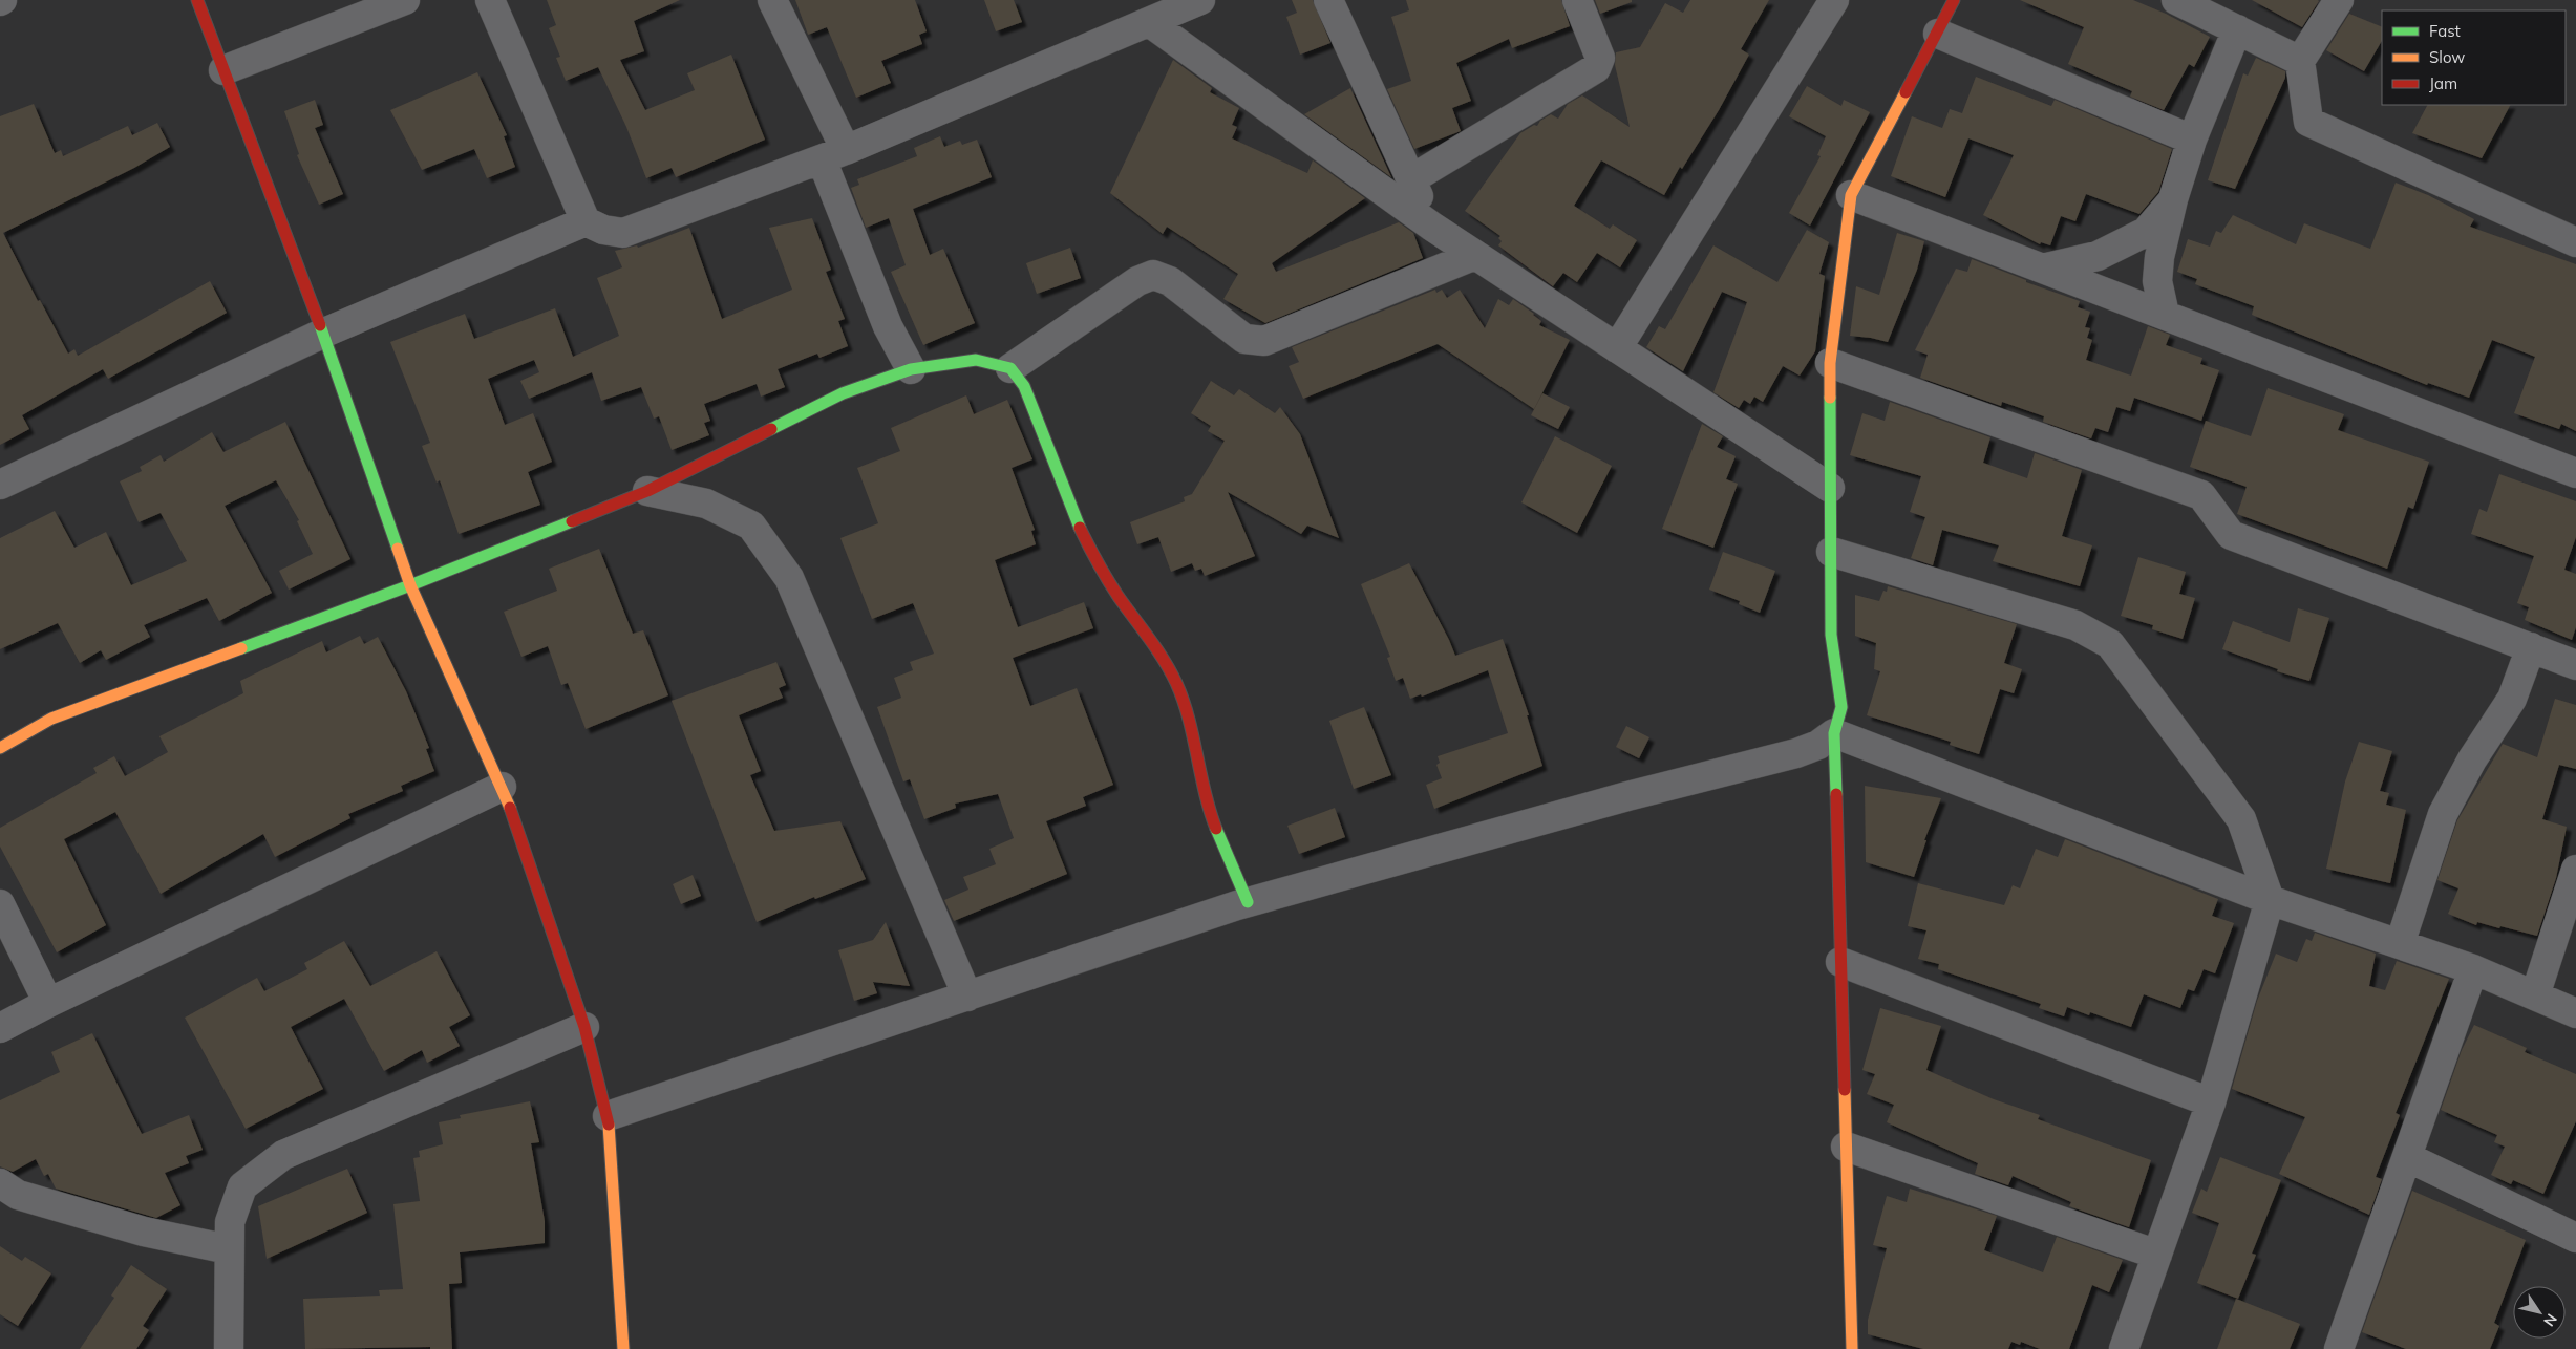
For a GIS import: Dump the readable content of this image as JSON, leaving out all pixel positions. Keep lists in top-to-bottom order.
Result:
{
  "legend": ["Fast", "Slow", "Jam"],
  "north": "bottom right"
}
